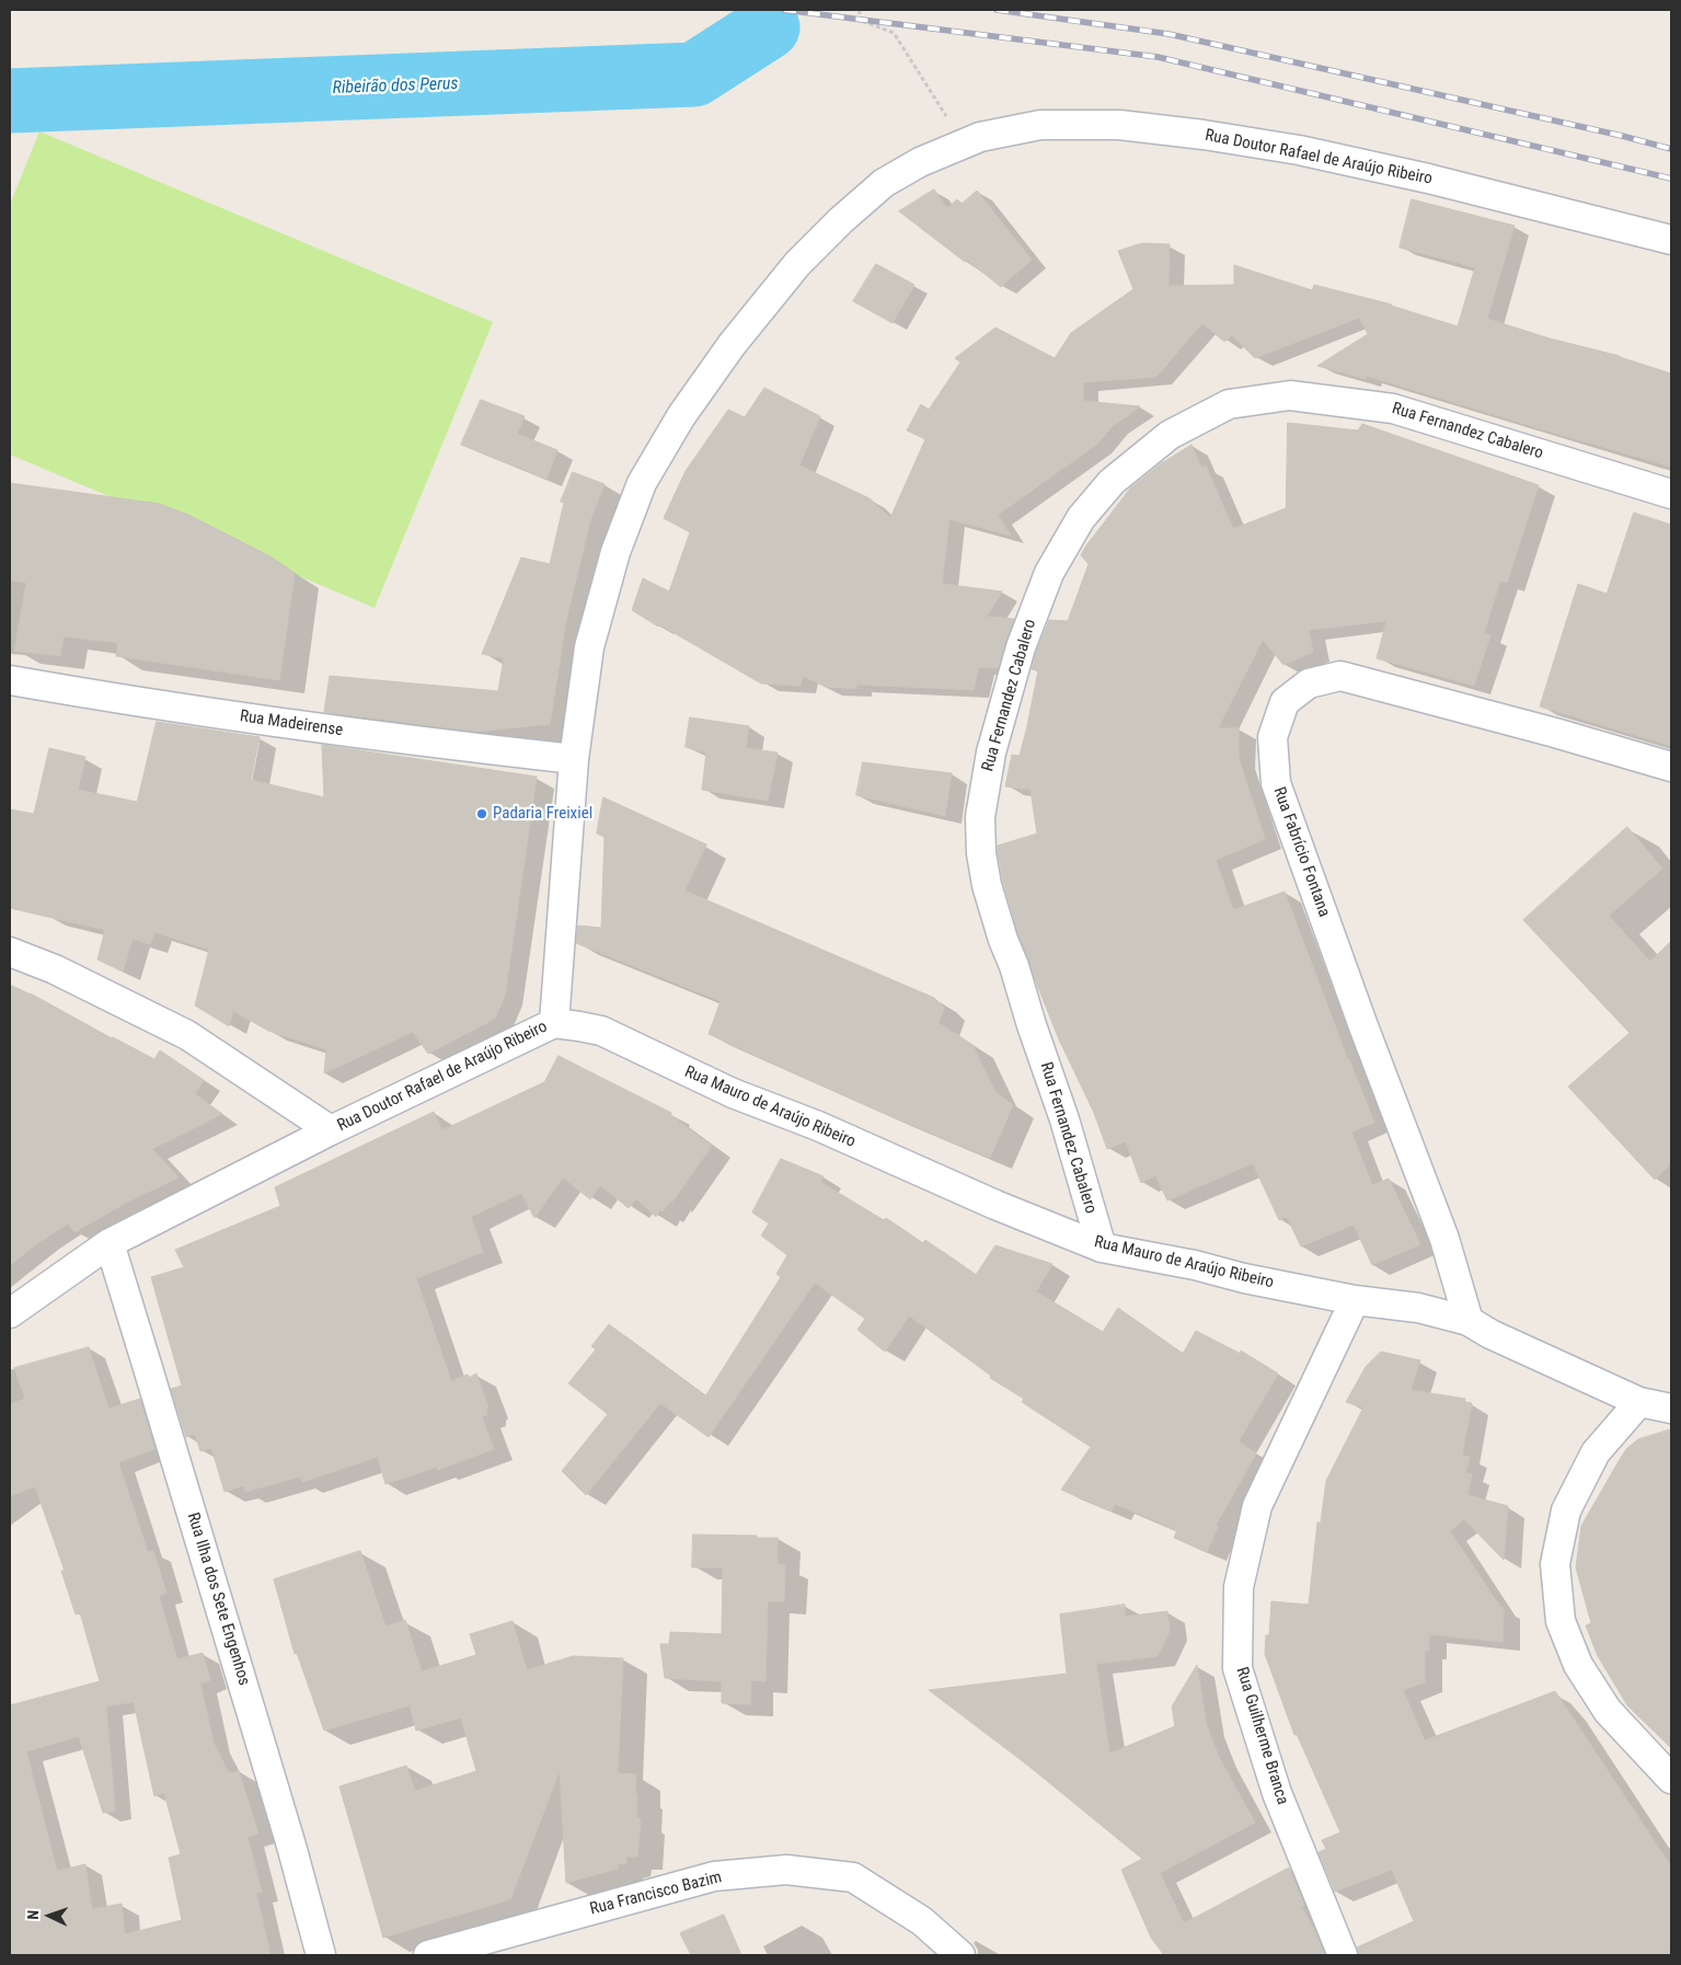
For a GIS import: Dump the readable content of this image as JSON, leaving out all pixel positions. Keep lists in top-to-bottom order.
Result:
{
  "streets": {
    "street": [
      "Rua Doutor Rafael de Araújo Ribeiro",
      "Rua Fernandez Cabalero",
      "Rua Madeirense",
      "Rua Fabrício Fontana",
      "Rua Mauro de Araújo Ribeiro",
      "Rua Ilha dos Sete Engenhos",
      "Rua Guilherme Branca",
      "Rua Francisco Bazim"
    ]
  },
  "crossings": [
    ["Rua Doutor Rafael de Araújo Ribeiro", "Rua Madeirense"],
    ["Rua Doutor Rafael de Araújo Ribeiro", "Rua Mauro de Araújo Ribeiro"],
    ["Rua Doutor Rafael de Araújo Ribeiro", "Rua Ilha dos Sete Engenhos"],
    ["Rua Fernandez Cabalero", "Rua Mauro de Araújo Ribeiro"],
    ["Rua Fabrício Fontana", "Rua Mauro de Araújo Ribeiro"],
    ["Rua Mauro de Araújo Ribeiro", "Rua Guilherme Branca"]
  ],
  "water": ["Ribeirão dos Perus"],
  "places": ["Padaria Freixiel"],
  "north": "left"
}
